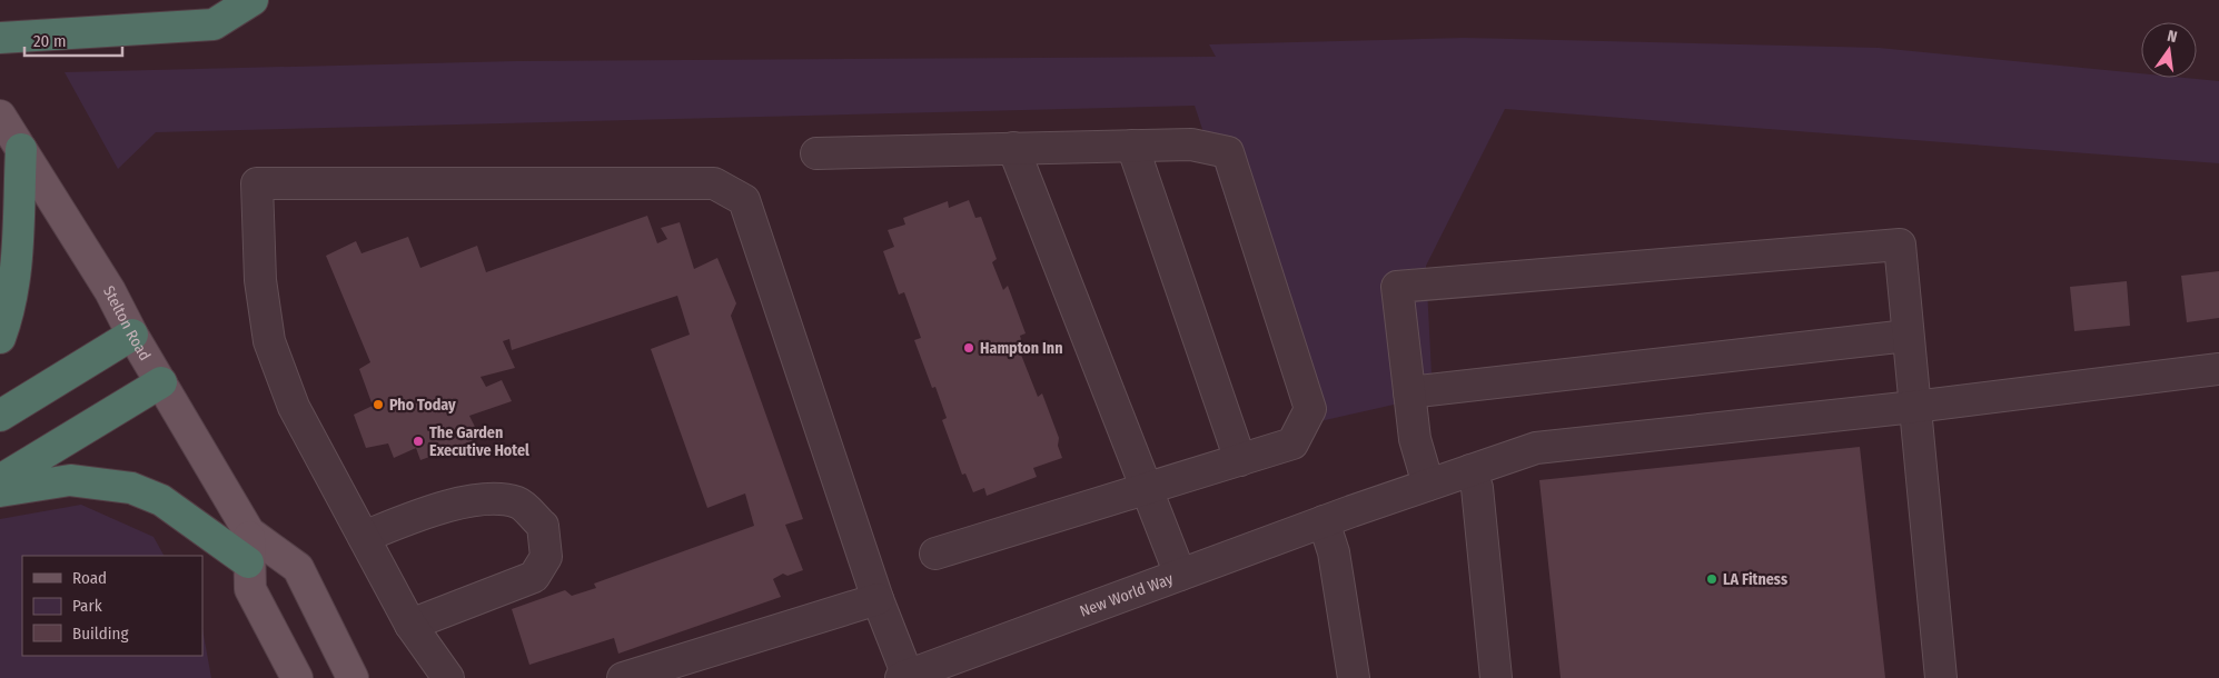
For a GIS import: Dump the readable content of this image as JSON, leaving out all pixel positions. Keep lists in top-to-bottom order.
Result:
{
  "streets": {
    "main road": ["Stelton Road"],
    "street": ["New World Way"]
  },
  "places": [
    "Hampton Inn",
    "Pho Today",
    "The Garden Executive Hotel",
    "LA Fitness"
  ],
  "legend": ["Road", "Park", "Building"],
  "scale_bar": "20 m",
  "north": "top"
}
